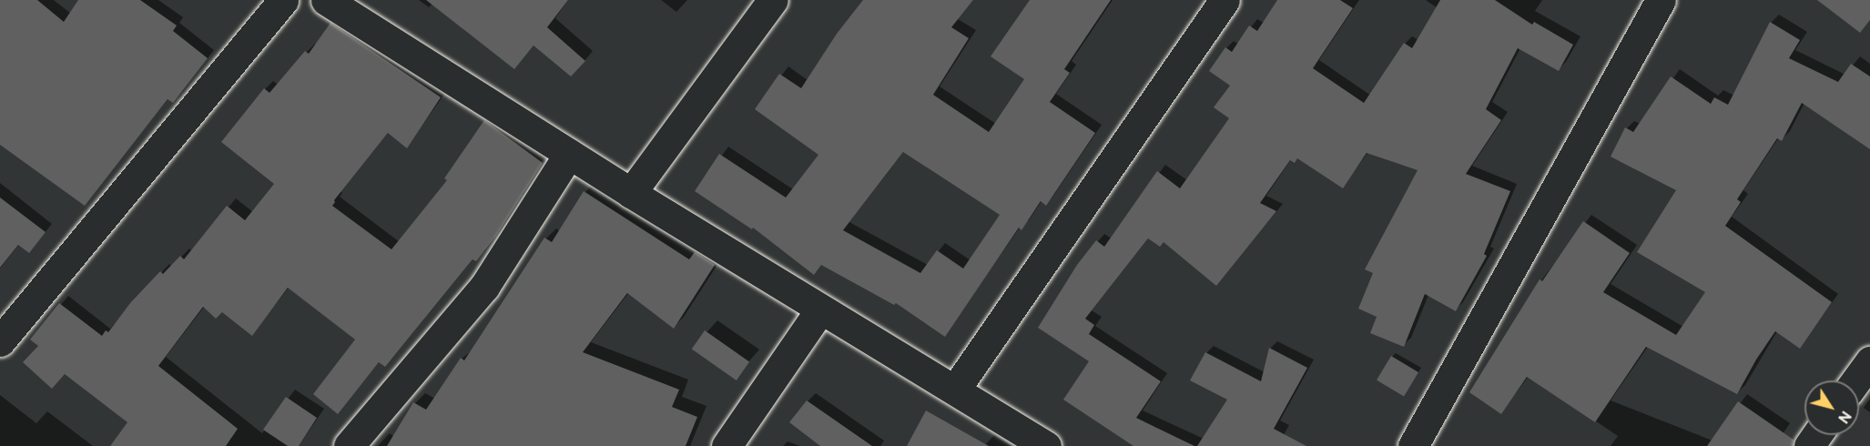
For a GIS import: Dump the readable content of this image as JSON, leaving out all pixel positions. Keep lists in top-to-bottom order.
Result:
{
  "north": "bottom right"
}
